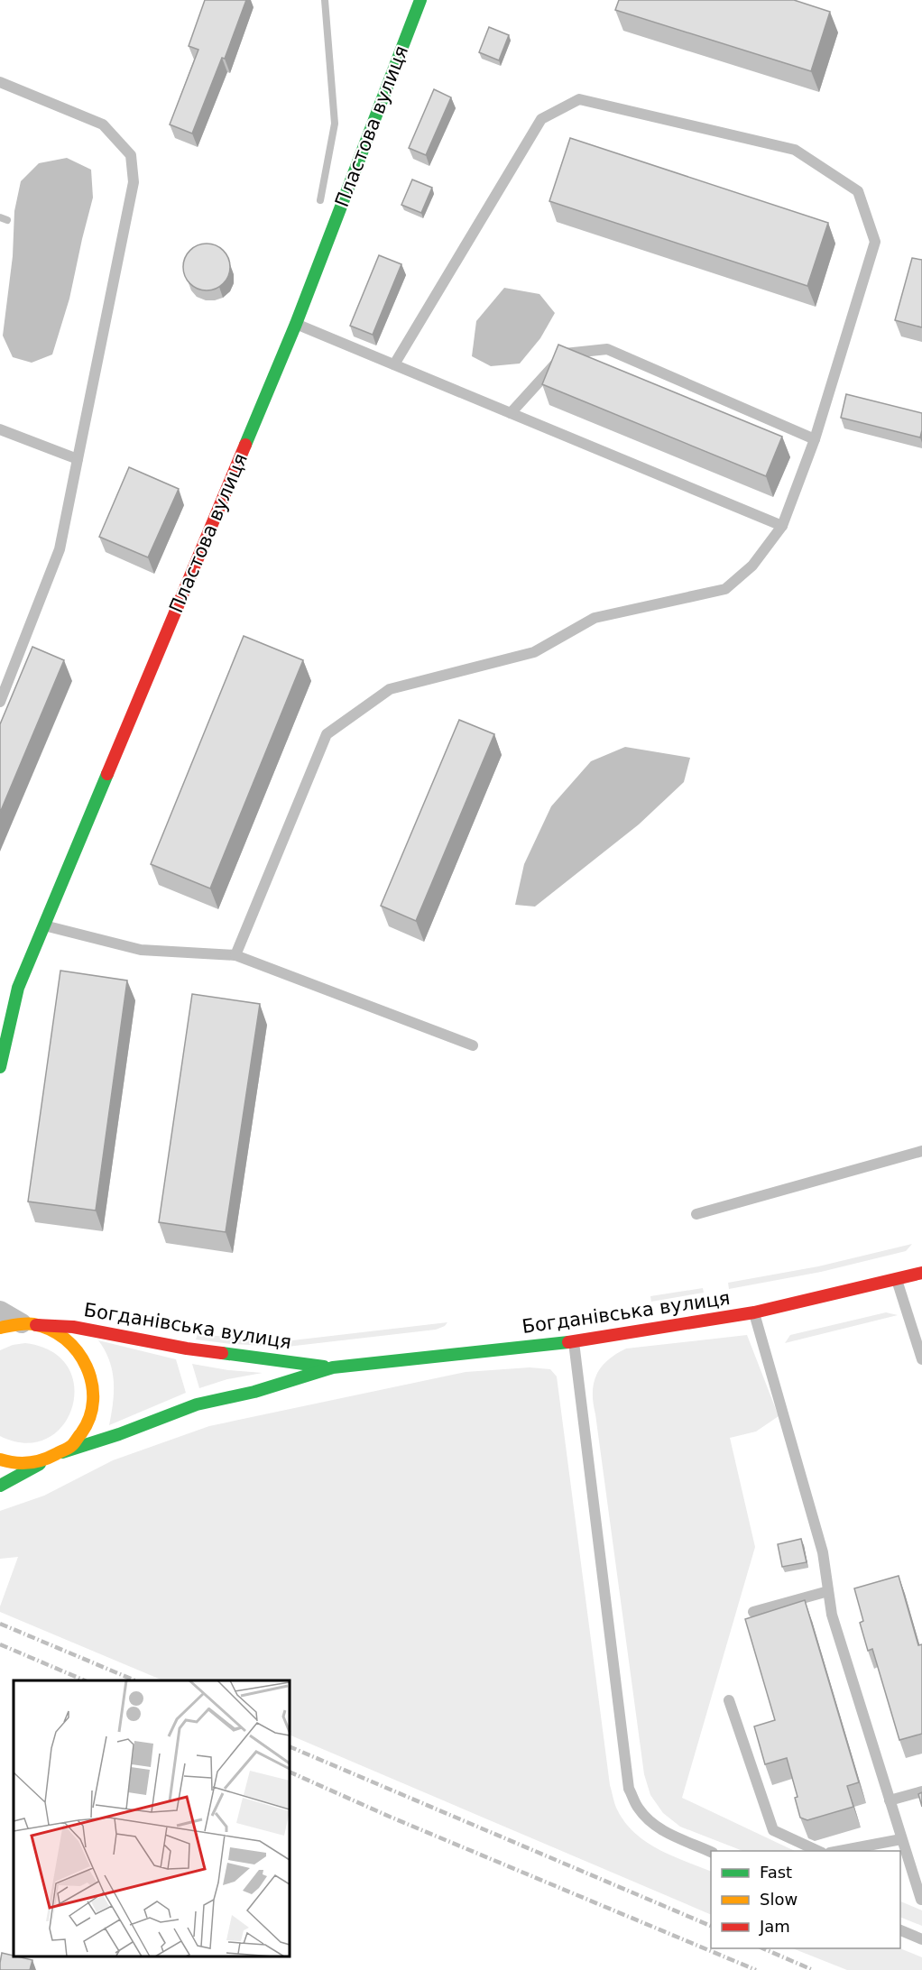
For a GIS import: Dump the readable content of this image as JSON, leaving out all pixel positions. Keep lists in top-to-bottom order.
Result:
{
  "streets": {
    "main road": ["Пластова вулиця", "Богданівська вулиця"]
  },
  "legend": ["Fast", "Slow", "Jam"]
}
